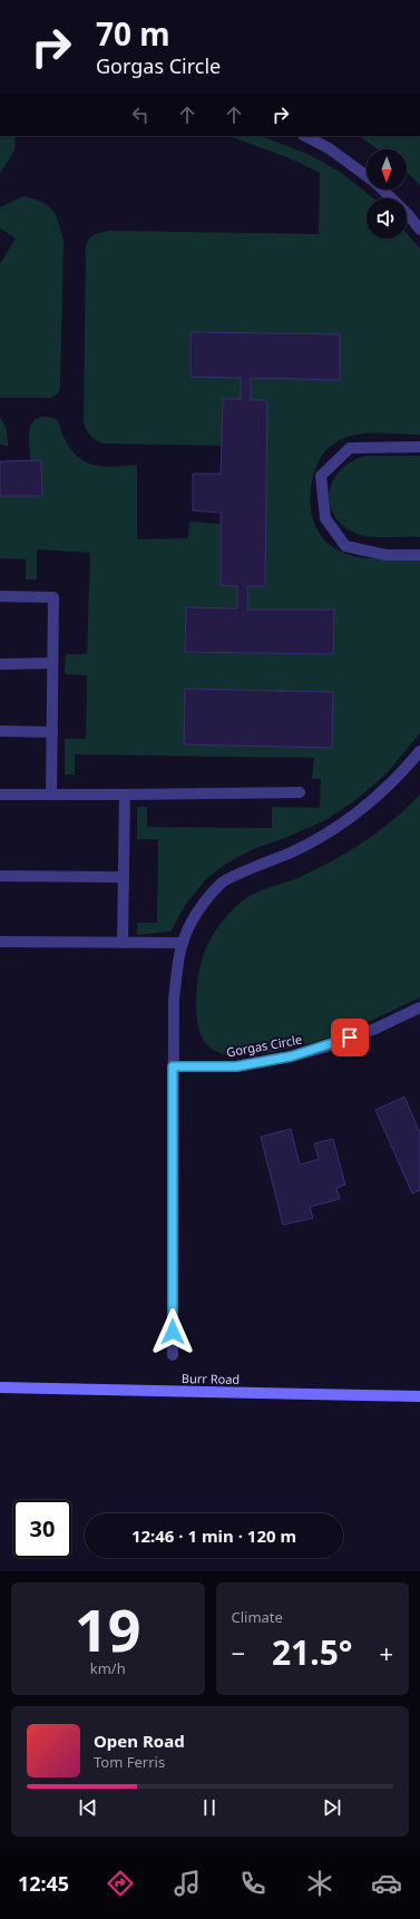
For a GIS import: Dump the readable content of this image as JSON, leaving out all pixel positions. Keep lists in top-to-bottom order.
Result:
{
  "streets": {
    "street": ["Gorgas Circle", "Burr Road"]
  },
  "north": "bottom",
  "page": {
    "turn": ["70 m", "Gorgas Circle"],
    "limit": "30",
    "trip": "12:46 · 1 min · 120 m",
    "tile": [
      ["19", "km/h"],
      "Climate"
    ],
    "heat": ["−", "21.5°", "+"],
    "song": ["Open Road", "Tom Ferris"],
    "tabs": "12:45"
  }
}
